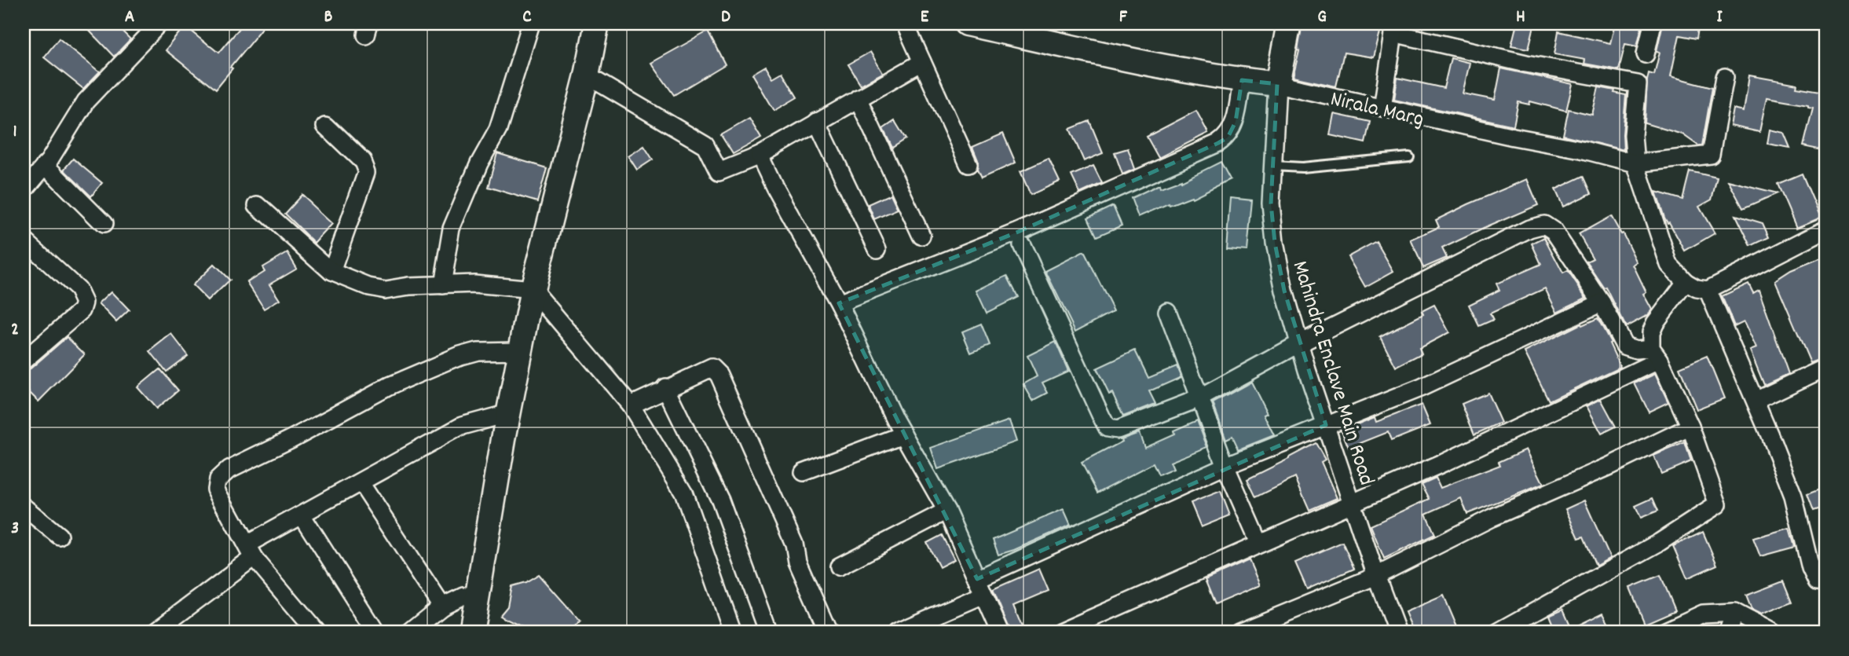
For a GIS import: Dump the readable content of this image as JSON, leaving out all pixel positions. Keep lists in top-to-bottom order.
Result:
{
  "streets": {
    "street": ["Nirala Marg", "Mahindra Enclave Main Road"]
  },
  "crossings": [
    ["Nirala Marg", "Mahindra Enclave Main Road"]
  ],
  "grid": {
    "columns": [
      "A",
      "B",
      "C",
      "D",
      "E",
      "F",
      "G",
      "H",
      "I"
    ],
    "rows": ["1", "2", "3"]
  }
}
